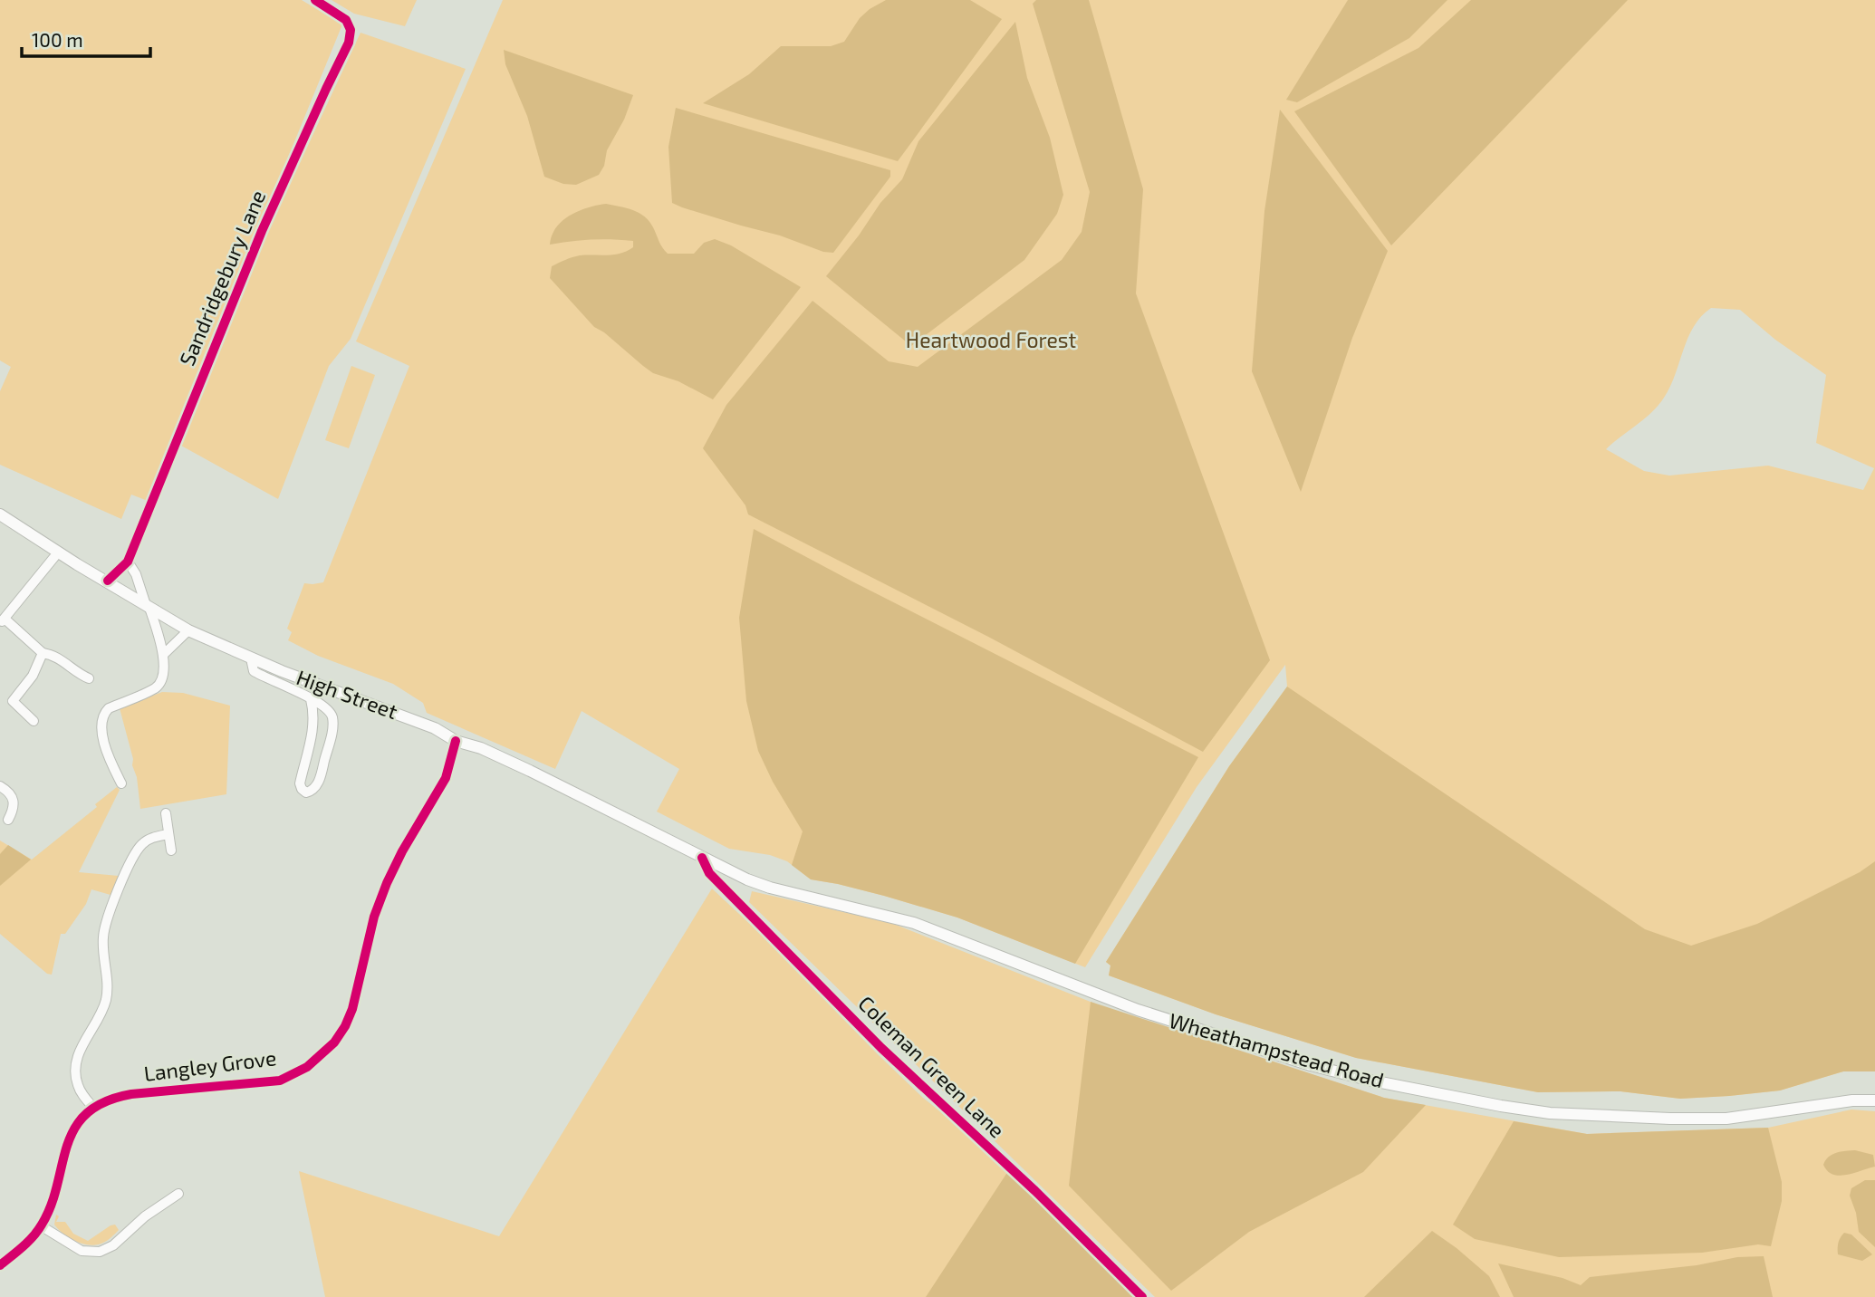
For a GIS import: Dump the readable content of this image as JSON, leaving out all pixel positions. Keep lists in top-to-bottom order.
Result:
{
  "streets": {
    "main road": ["High Street", "Wheathampstead Road"],
    "street": ["Sandridgebury Lane", "Langley Grove", "Coleman Green Lane"]
  },
  "crossings": [
    ["Sandridgebury Lane", "High Street"],
    ["High Street", "Wheathampstead Road"],
    ["High Street", "Langley Grove"],
    ["High Street", "Coleman Green Lane"],
    ["Wheathampstead Road", "Coleman Green Lane"]
  ],
  "parks": ["Heartwood Forest"],
  "scale_bar": "100 m"
}
